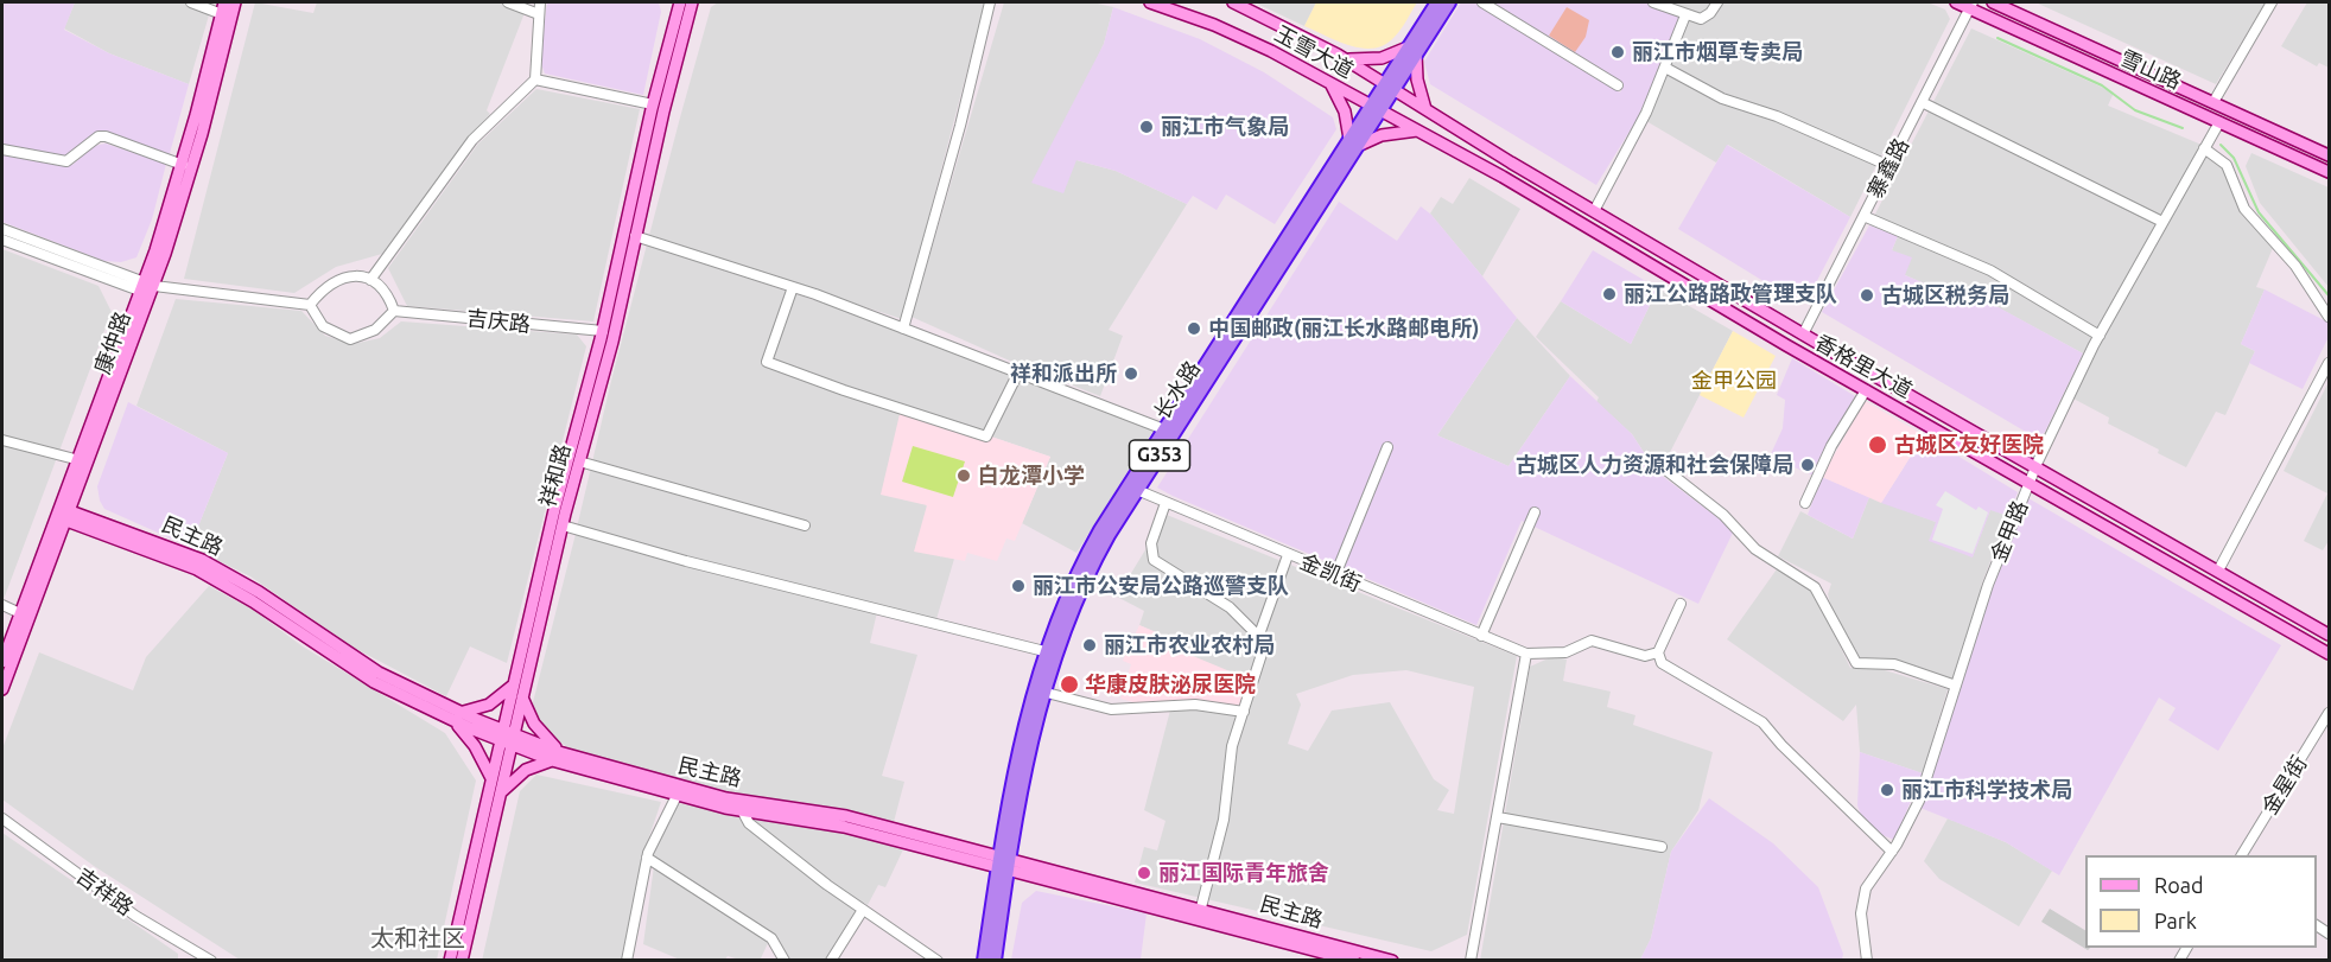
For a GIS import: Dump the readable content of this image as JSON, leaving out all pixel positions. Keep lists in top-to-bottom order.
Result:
{
  "streets": {
    "highway": ["长水路", "G353"],
    "main road": [
      "玉雪大道",
      "雪山路",
      "康仲路",
      "香格里大道",
      "祥和路",
      "民主路"
    ],
    "street": [
      "寨鑫路",
      "吉庆路",
      "金甲路",
      "金凯街",
      "金星街",
      "吉祥路"
    ]
  },
  "crossings": [
    ["玉雪大道", "香格里大道"],
    ["玉雪大道", "长水路"],
    ["雪山路", "寨鑫路"],
    ["雪山路", "金甲路"],
    ["寨鑫路", "香格里大道"],
    ["吉庆路", "祥和路"],
    ["康仲路", "民主路"],
    ["香格里大道", "长水路"],
    ["香格里大道", "金甲路"],
    ["长水路", "民主路"],
    ["长水路", "金凯街"],
    ["祥和路", "民主路"]
  ],
  "districts": ["太和社区"],
  "parks": ["金甲公园"],
  "places": [
    "丽江市烟草专卖局",
    "丽江市气象局",
    "丽江公路路政管理支队",
    "古城区税务局",
    "中国邮政(丽江长水路邮电所)",
    "祥和派出所",
    "古城区友好医院",
    "古城区人力资源和社会保障局",
    "白龙潭小学",
    "丽江市公安局公路巡警支队",
    "丽江市农业农村局",
    "华康皮肤泌尿医院",
    "丽江市科学技术局",
    "丽江国际青年旅舍"
  ],
  "legend": ["Road", "Park"]
}
